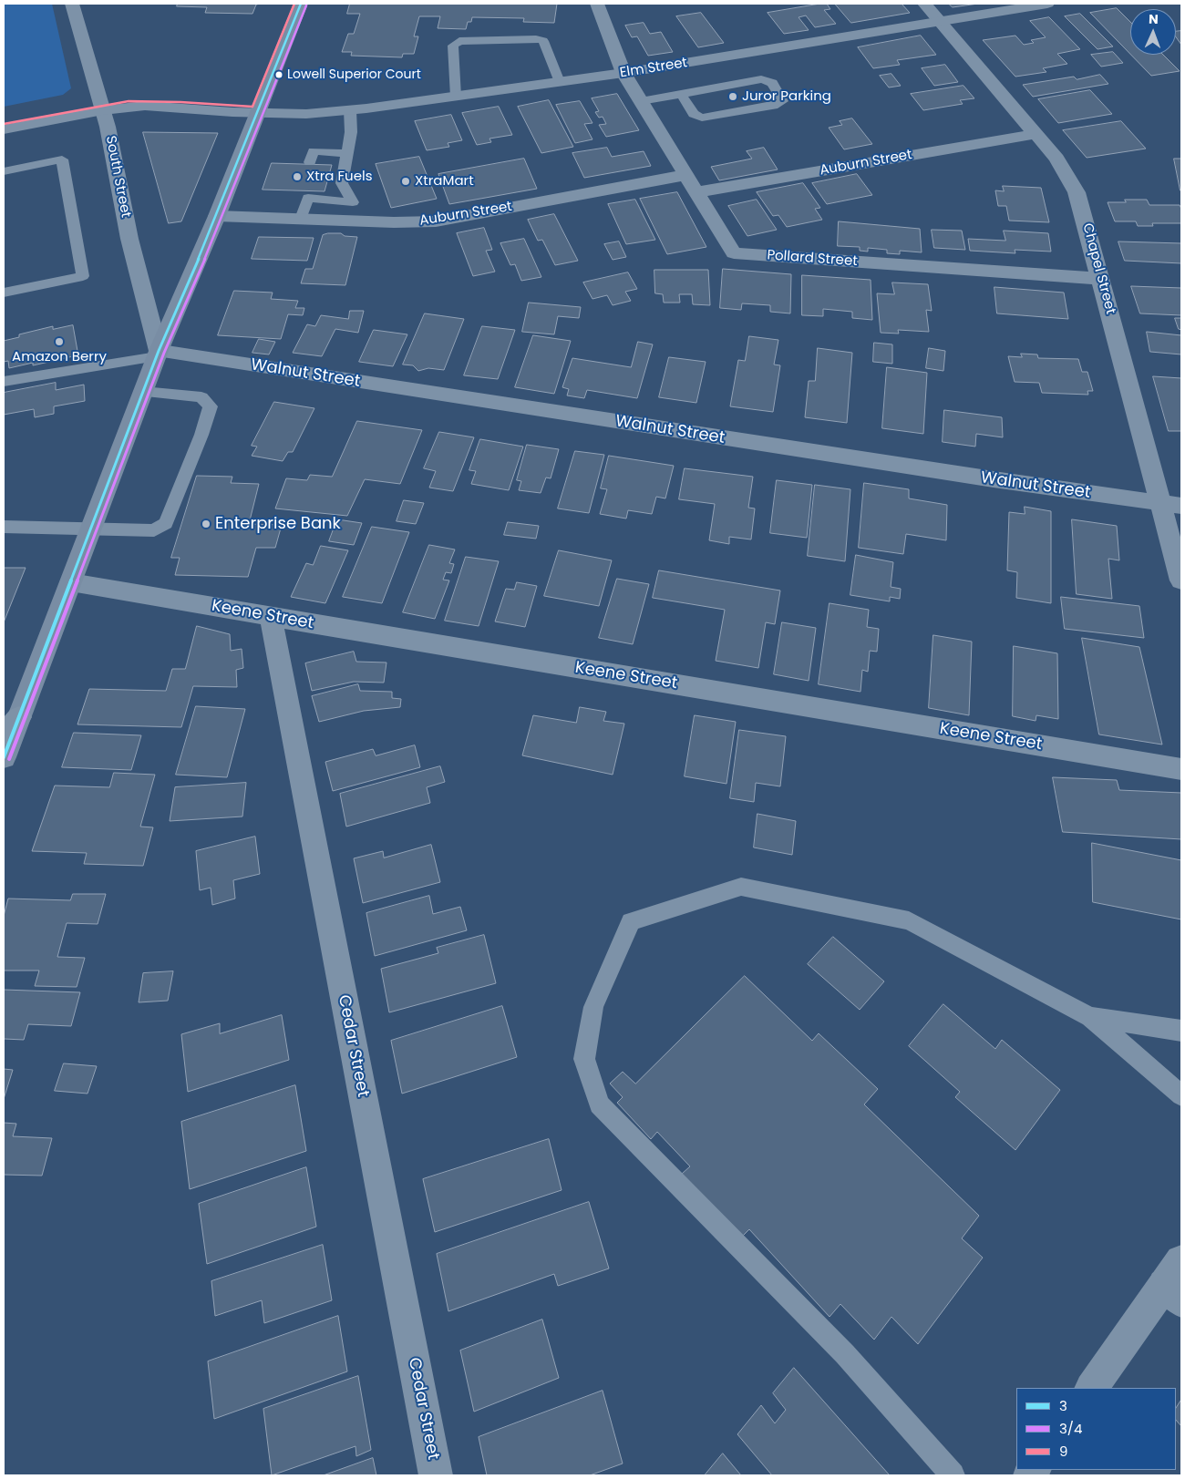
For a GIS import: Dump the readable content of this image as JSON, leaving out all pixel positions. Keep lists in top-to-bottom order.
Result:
{
  "streets": {
    "street": [
      "Elm Street",
      "Auburn Street",
      "South Street",
      "Pollard Street",
      "Chapel Street",
      "Walnut Street",
      "Keene Street",
      "Cedar Street"
    ]
  },
  "crossings": [
    ["Elm Street", "South Street"],
    ["Elm Street", "Pollard Street"],
    ["Elm Street", "Chapel Street"],
    ["Auburn Street", "Pollard Street"],
    ["Auburn Street", "Chapel Street"],
    ["South Street", "Walnut Street"],
    ["Pollard Street", "Chapel Street"],
    ["Chapel Street", "Walnut Street"],
    ["Keene Street", "Cedar Street"]
  ],
  "places": [
    "Lowell Superior Court",
    "Juror Parking",
    "Xtra Fuels",
    "XtraMart",
    "Amazon Berry",
    "Enterprise Bank"
  ],
  "lines": ["transit line 3", "transit line 9", "transit line 3/4"],
  "legend": ["3", "3/4", "9"],
  "north": "top"
}
